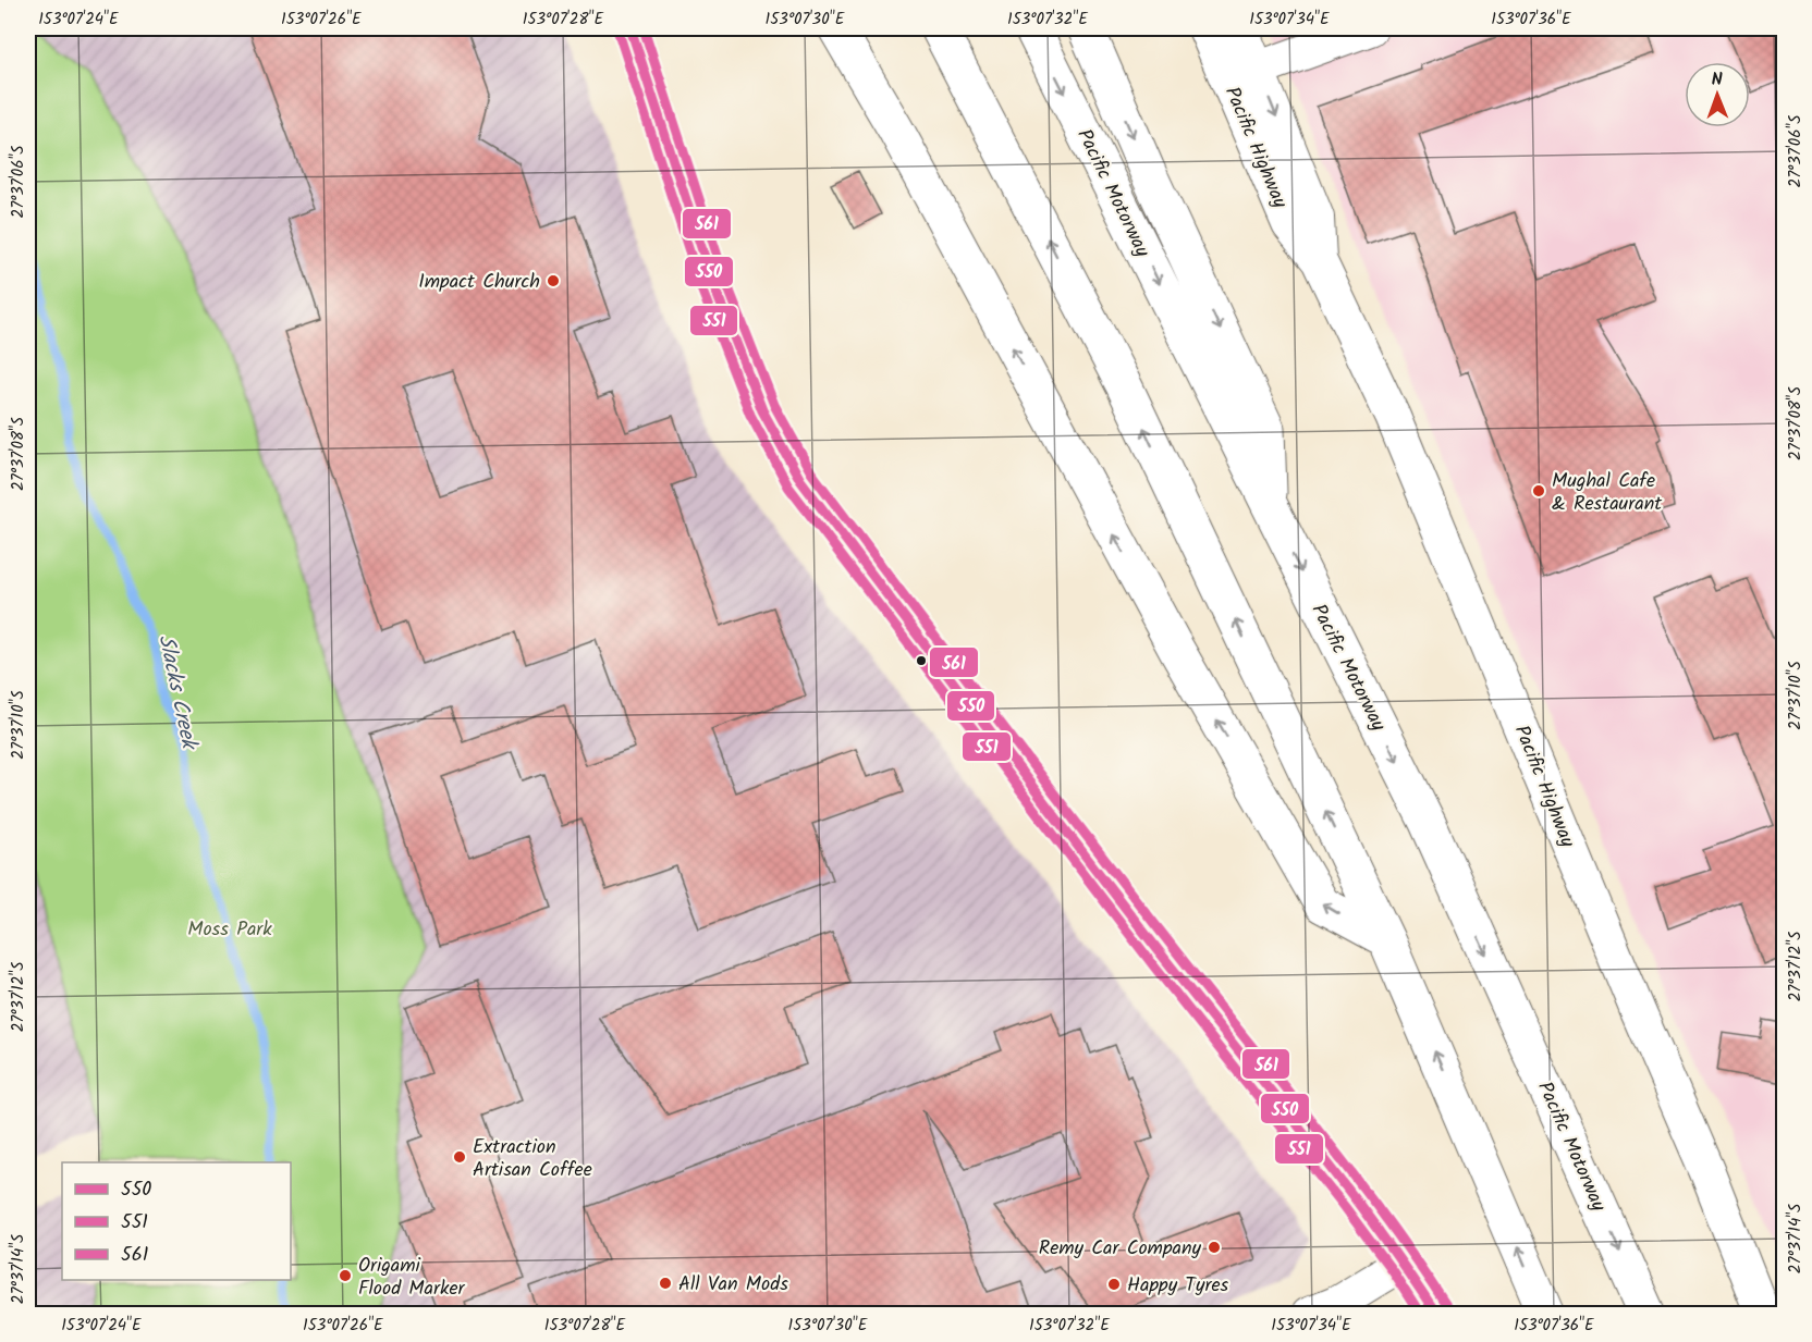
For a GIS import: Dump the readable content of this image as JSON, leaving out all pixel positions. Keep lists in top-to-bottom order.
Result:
{
  "streets": {
    "highway": ["Pacific Motorway"],
    "street": ["Pacific Highway"]
  },
  "water": ["Slacks Creek"],
  "parks": ["Moss Park"],
  "places": [
    "Impact Church",
    "Mughal Cafe & Restaurant",
    "Extraction Artisan Coffee",
    "Remy Car Company",
    "Origami Flood Marker",
    "All Van Mods",
    "Happy Tyres"
  ],
  "lines": ["transit line 550", "transit line 561", "transit line 551"],
  "legend": ["550", "551", "561"],
  "north": "top",
  "coordinates": [
    "153°07'24\"E",
    "153°07'26\"E",
    "153°07'28\"E",
    "153°07'30\"E",
    "153°07'32\"E",
    "153°07'34\"E",
    "153°07'36\"E",
    "27°37'06\"S",
    "27°37'08\"S",
    "27°37'10\"S",
    "27°37'12\"S",
    "27°37'14\"S"
  ]
}
